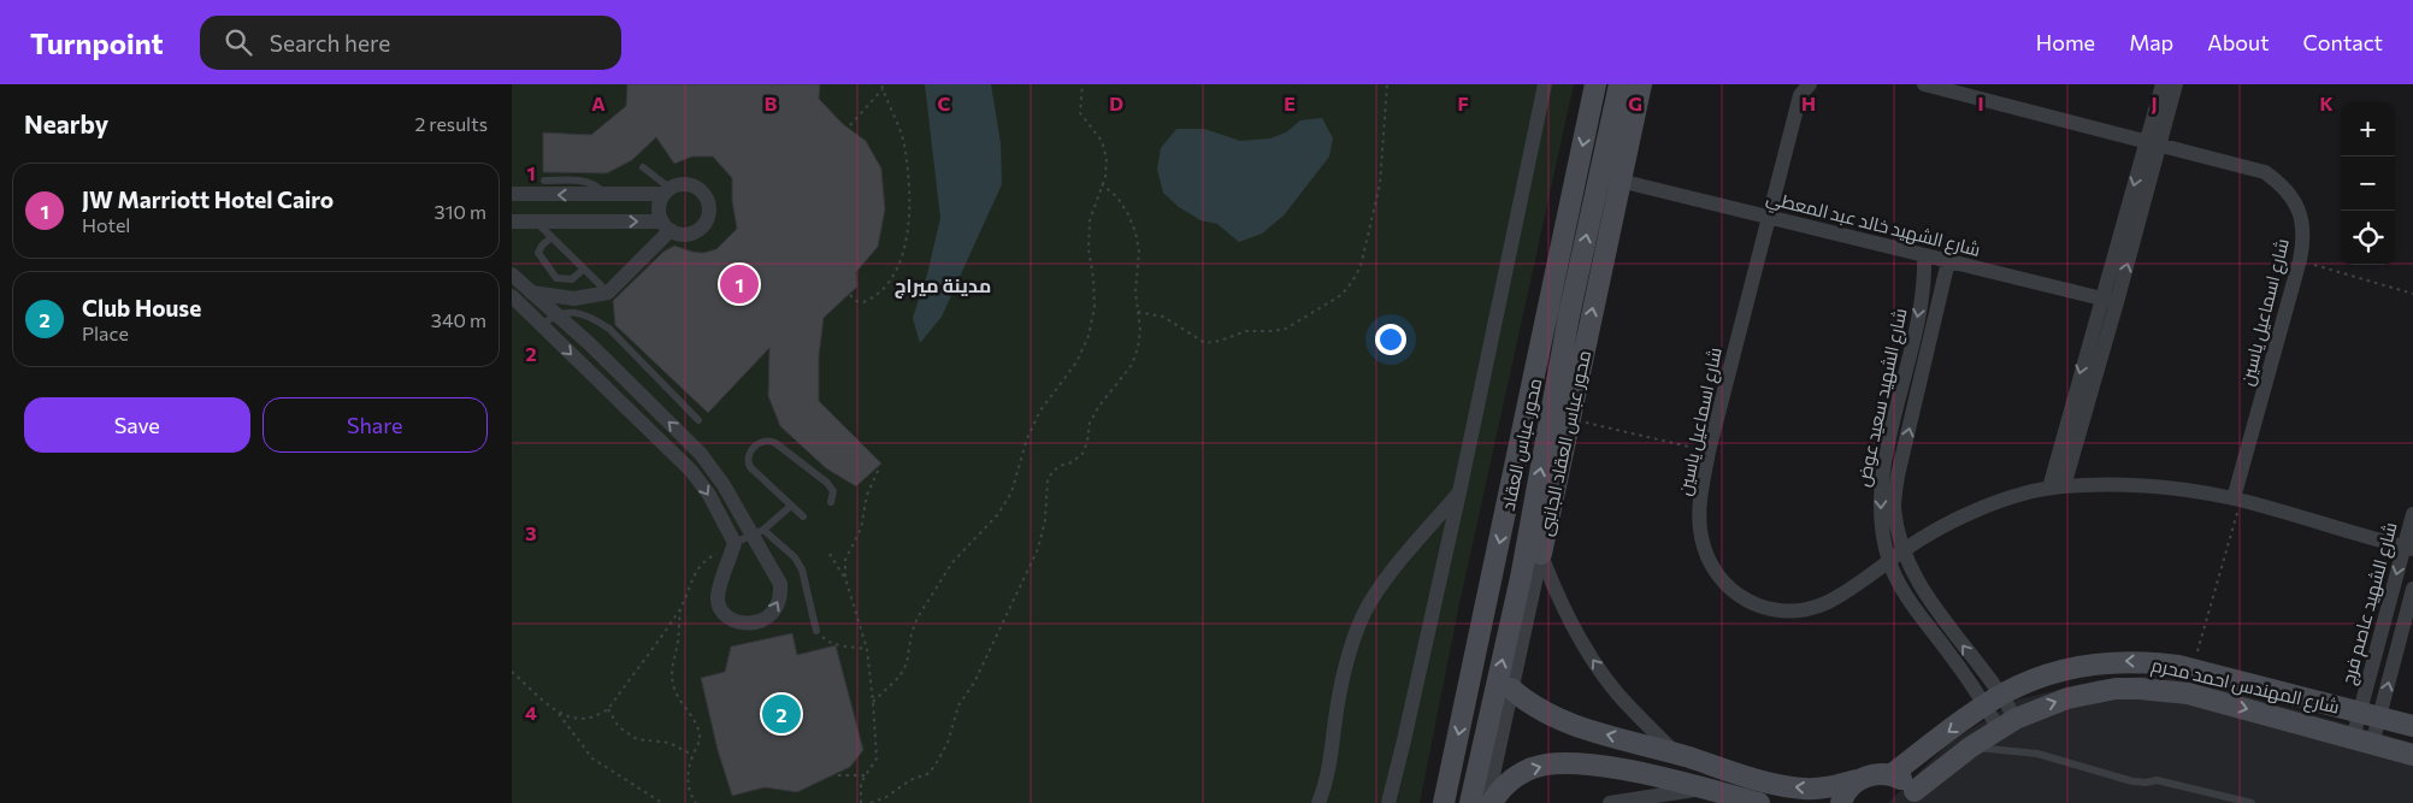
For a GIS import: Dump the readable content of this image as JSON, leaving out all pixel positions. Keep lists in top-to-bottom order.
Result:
{
  "streets": {
    "street": [
      "شارع الشهيد خالد عبد المعطي",
      "شارع اسماعيل ياسين",
      "شارع الشهيد سعيد عوض",
      "محور عباس العقاد الجانبى",
      "محور عباس العقاد",
      "شارع الشهيد عاصم فرج",
      "شارع المهندس احمد محرم"
    ]
  },
  "crossings": [
    ["شارع الشهيد خالد عبد المعطي", "شارع اسماعيل ياسين"],
    ["شارع الشهيد خالد عبد المعطي", "شارع الشهيد سعيد عوض"],
    ["شارع الشهيد خالد عبد المعطي", "محور عباس العقاد الجانبى"],
    ["شارع اسماعيل ياسين", "شارع الشهيد سعيد عوض"],
    ["شارع اسماعيل ياسين", "شارع الشهيد عاصم فرج"],
    ["شارع الشهيد سعيد عوض", "شارع المهندس احمد محرم"],
    ["محور عباس العقاد الجانبى", "محور عباس العقاد"],
    ["شارع الشهيد عاصم فرج", "شارع المهندس احمد محرم"]
  ],
  "districts": ["مدينة ميراج"],
  "page": {
    "header": "Turnpoint",
    "search": "Search here",
    "nav": [
      "Home",
      "Map",
      "About",
      "Contact"
    ],
    "heading": ["Nearby", "2 results"],
    "map_buttons": ["+", "−"],
    "list": [
      {
        "mark": "1",
        "name": "JW Marriott Hotel Cairo",
        "note": "Hotel",
        "value": "310 m"
      },
      {
        "mark": "2",
        "name": "Club House",
        "note": "Place",
        "value": "340 m"
      }
    ],
    "pins": ["1", "2"],
    "buttons": ["Save", "Share"]
  },
  "grid": {
    "columns": [
      "A",
      "B",
      "C",
      "D",
      "E",
      "F",
      "G",
      "H",
      "I",
      "J",
      "K"
    ],
    "rows": [
      "1",
      "2",
      "3",
      "4"
    ]
  }
}
